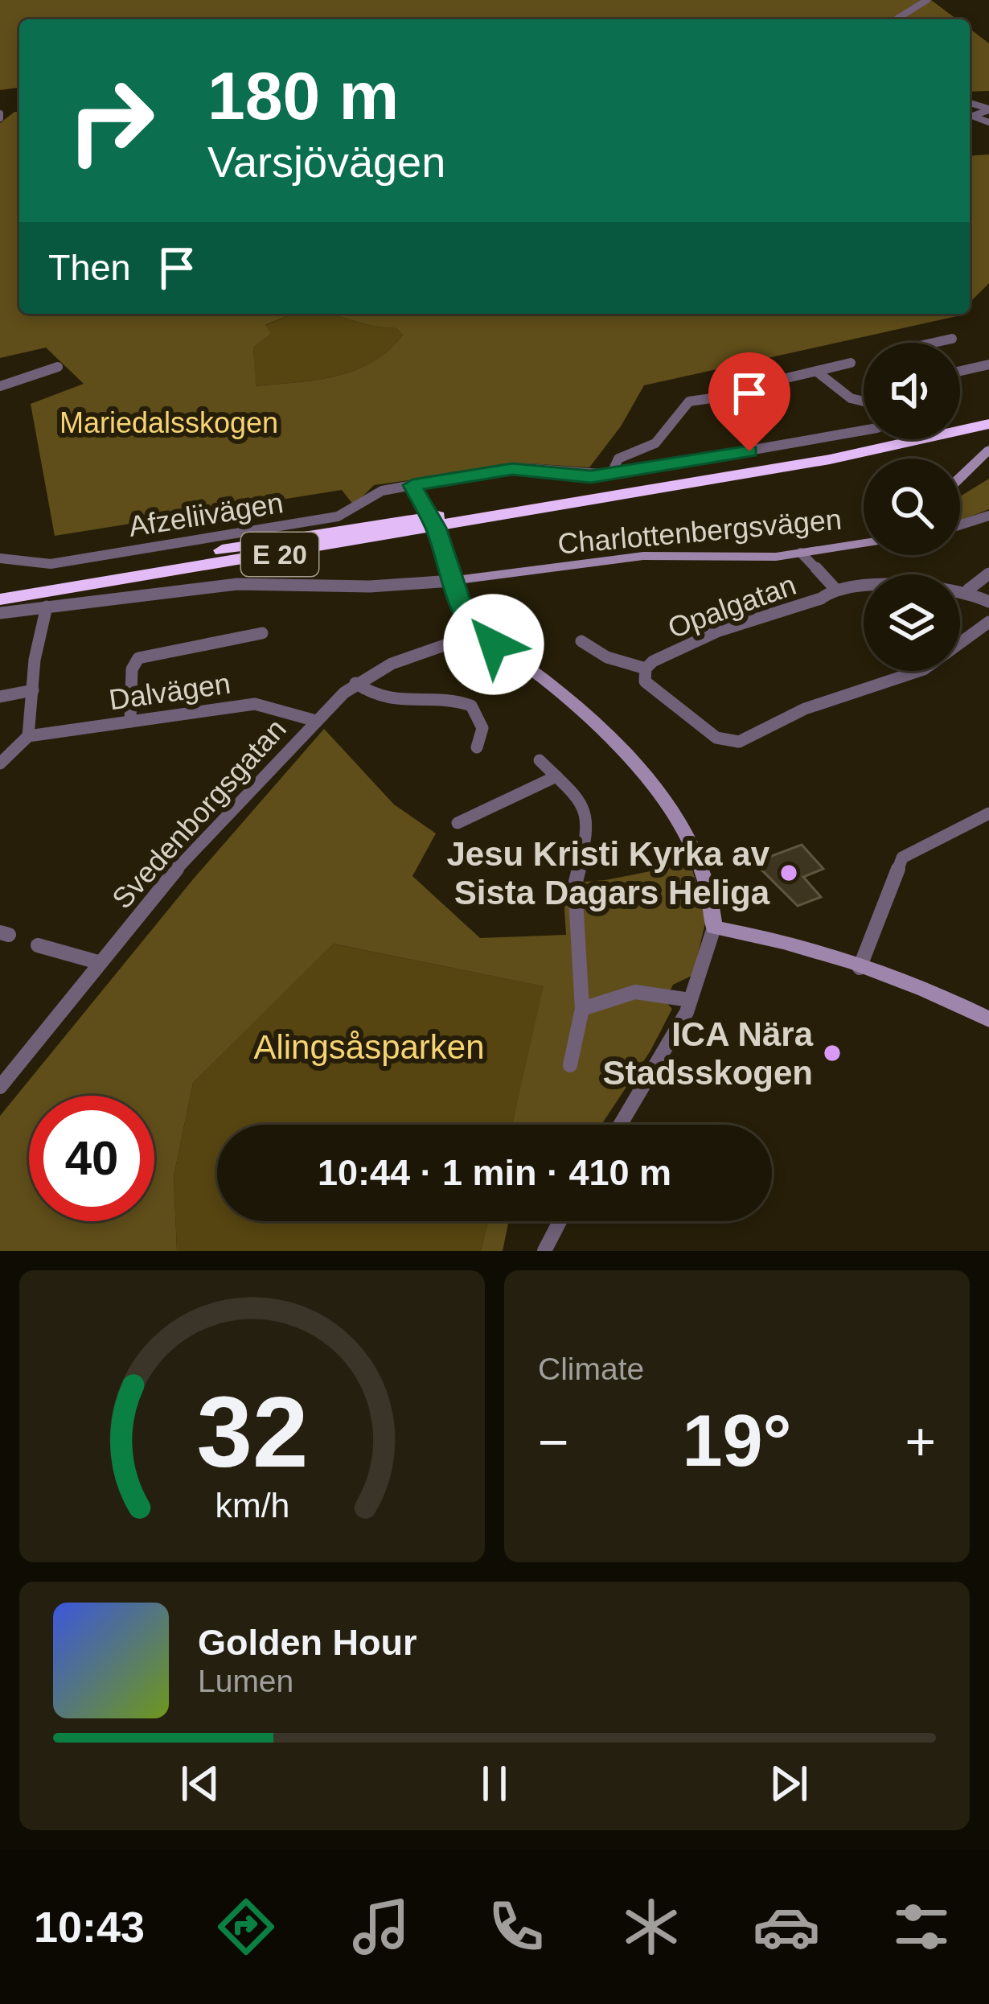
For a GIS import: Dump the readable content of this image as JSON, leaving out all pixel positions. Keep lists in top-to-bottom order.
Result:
{
  "streets": {
    "highway": ["E 20"],
    "street": [
      "Afzeliivägen",
      "Charlottenbergsvägen",
      "Opalgatan",
      "Dalvägen",
      "Svedenborgsgatan"
    ]
  },
  "crossings": [
    ["Charlottenbergsvägen", "Opalgatan"],
    ["Dalvägen", "Svedenborgsgatan"]
  ],
  "parks": ["Mariedalsskogen", "Alingsåsparken"],
  "places": ["Jesu Kristi Kyrka av Sista Dagars Heliga", "ICA Nära Stadsskogen"],
  "page": {
    "turn": ["180 m", "Varsjövägen"],
    "then": "Then",
    "limit": "40",
    "trip": "10:44 · 1 min · 410 m",
    "tile": "Climate",
    "heat": ["−", "19°", "+"],
    "song": ["Golden Hour", "Lumen"],
    "tabs": "10:43",
    "gauge": ["32", "km/h"]
  }
}
